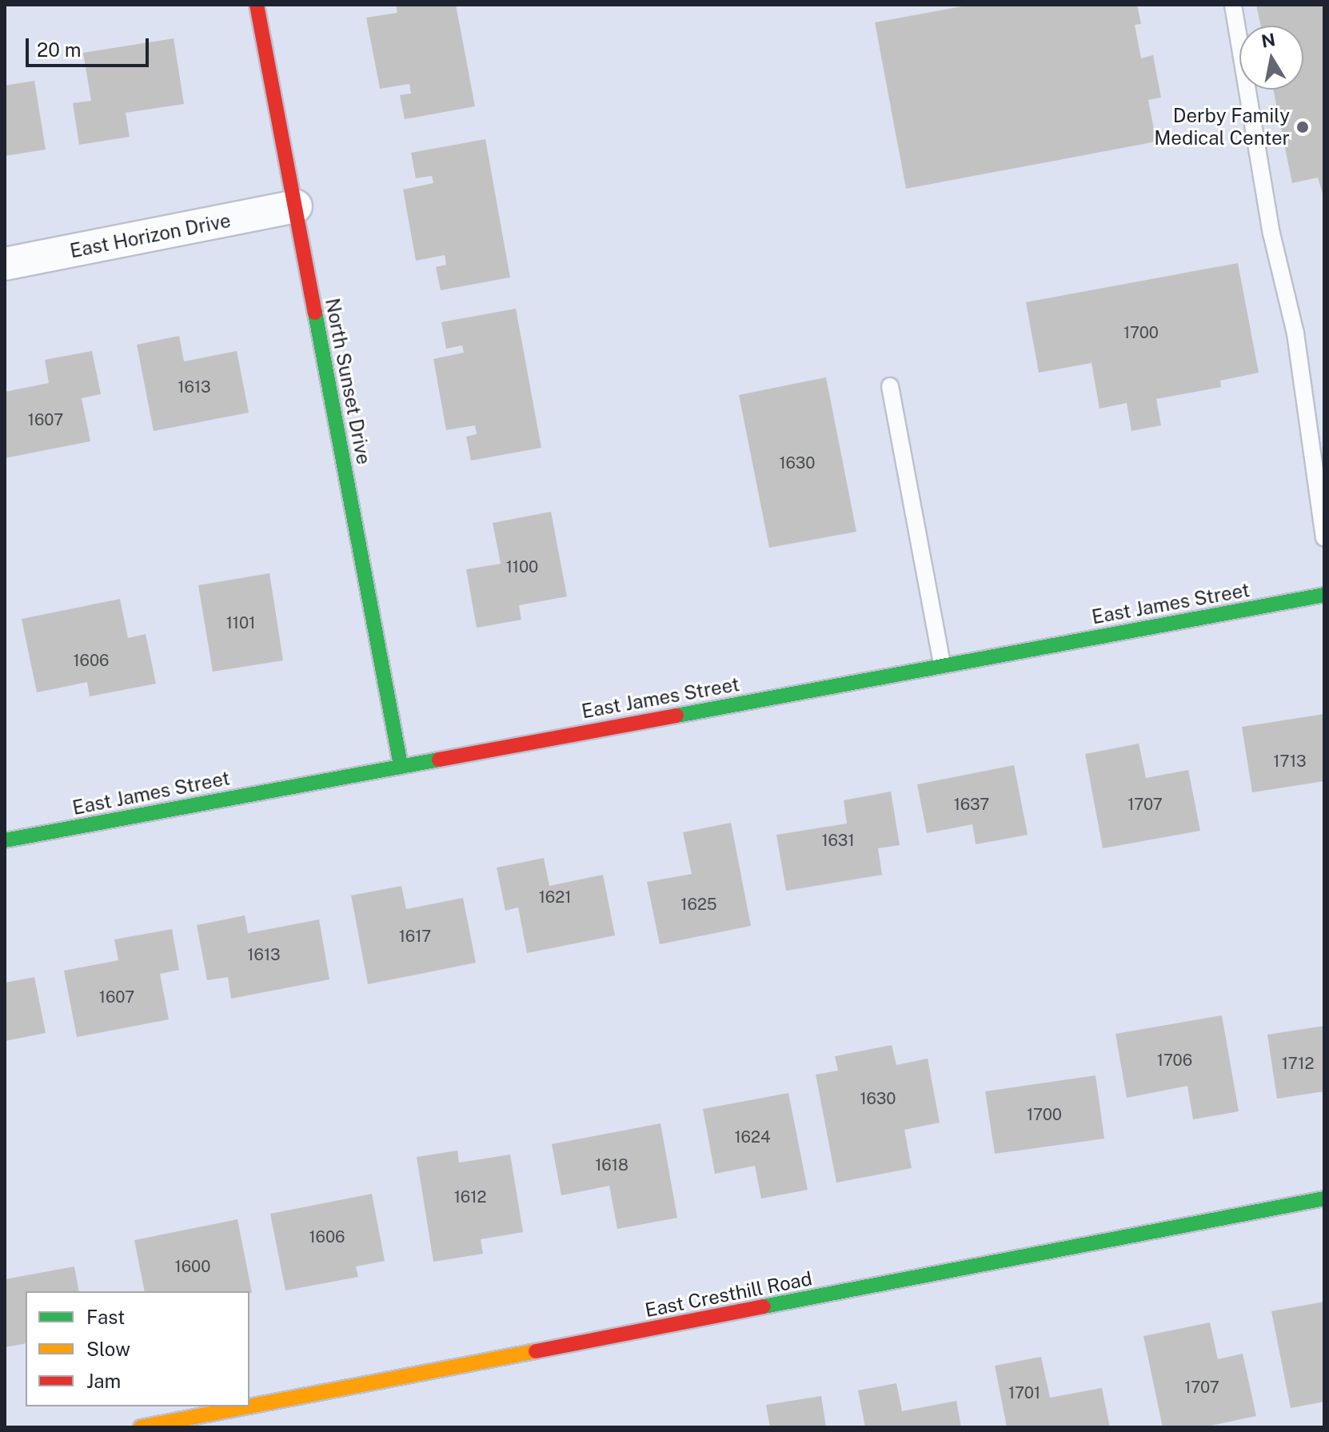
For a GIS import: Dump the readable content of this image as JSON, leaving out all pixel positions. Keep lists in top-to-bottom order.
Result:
{
  "streets": {
    "street": [
      "East Horizon Drive",
      "North Sunset Drive",
      "East James Street",
      "East Cresthill Road"
    ]
  },
  "crossings": [
    ["East Horizon Drive", "North Sunset Drive"],
    ["North Sunset Drive", "East James Street"]
  ],
  "places": ["Derby Family Medical Center"],
  "house_numbers": [
    "1700",
    "1613",
    "1607",
    "1630",
    "1100",
    "1101",
    "1606",
    "1713",
    "1637",
    "1707",
    "1631",
    "1621",
    "1625",
    "1617",
    "1613",
    "1607",
    "1706",
    "1712",
    "1630",
    "1700",
    "1624",
    "1618",
    "1612",
    "1606",
    "1600",
    "1707",
    "1701"
  ],
  "legend": ["Fast", "Slow", "Jam"],
  "scale_bar": "20 m",
  "north": "top"
}
